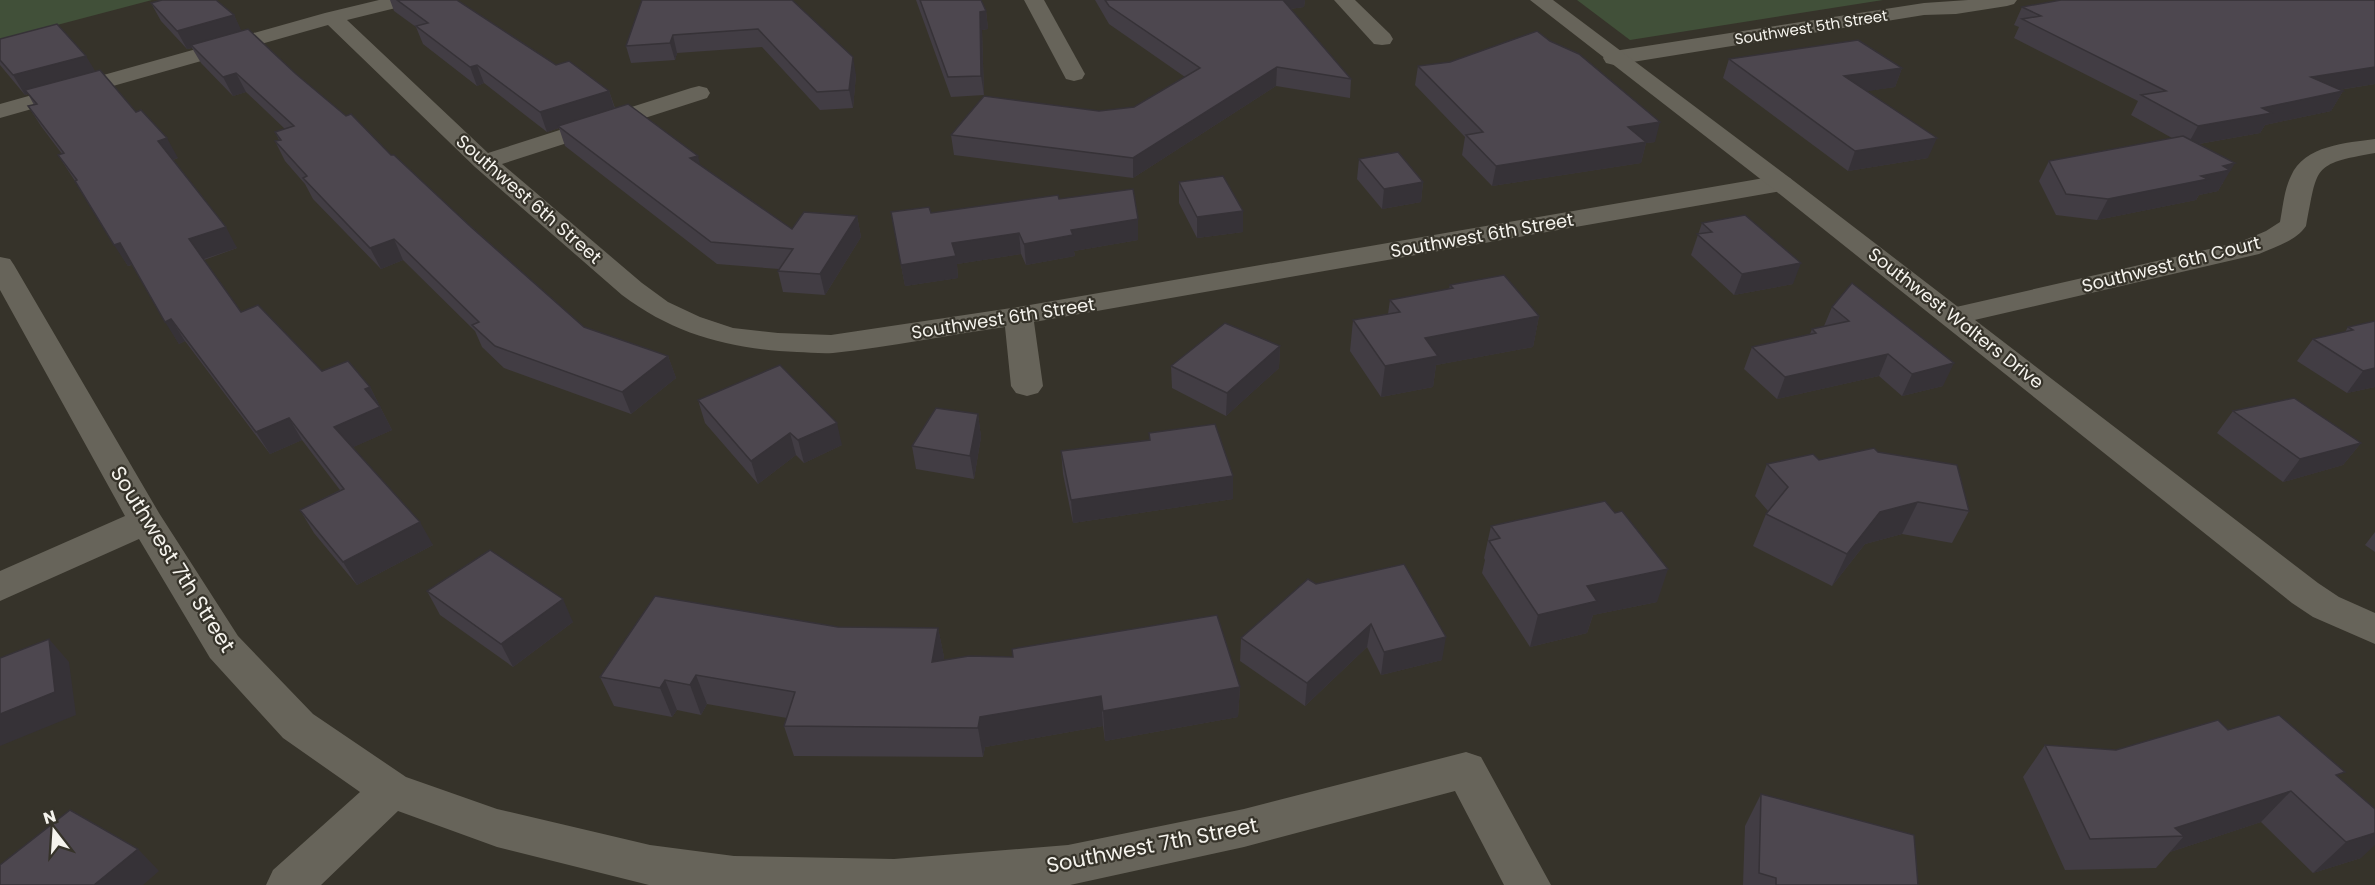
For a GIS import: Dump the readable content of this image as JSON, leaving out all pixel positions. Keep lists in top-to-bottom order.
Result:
{
  "streets": {
    "street": [
      "Southwest 5th Street",
      "Southwest 6th Street",
      "Southwest 6th Court",
      "Southwest Walters Drive",
      "Southwest 7th Street"
    ]
  },
  "crossings": [
    ["Southwest 5th Street", "Southwest Walters Drive"],
    ["Southwest 6th Street", "Southwest Walters Drive"],
    ["Southwest 6th Court", "Southwest Walters Drive"]
  ],
  "north": "top"
}
